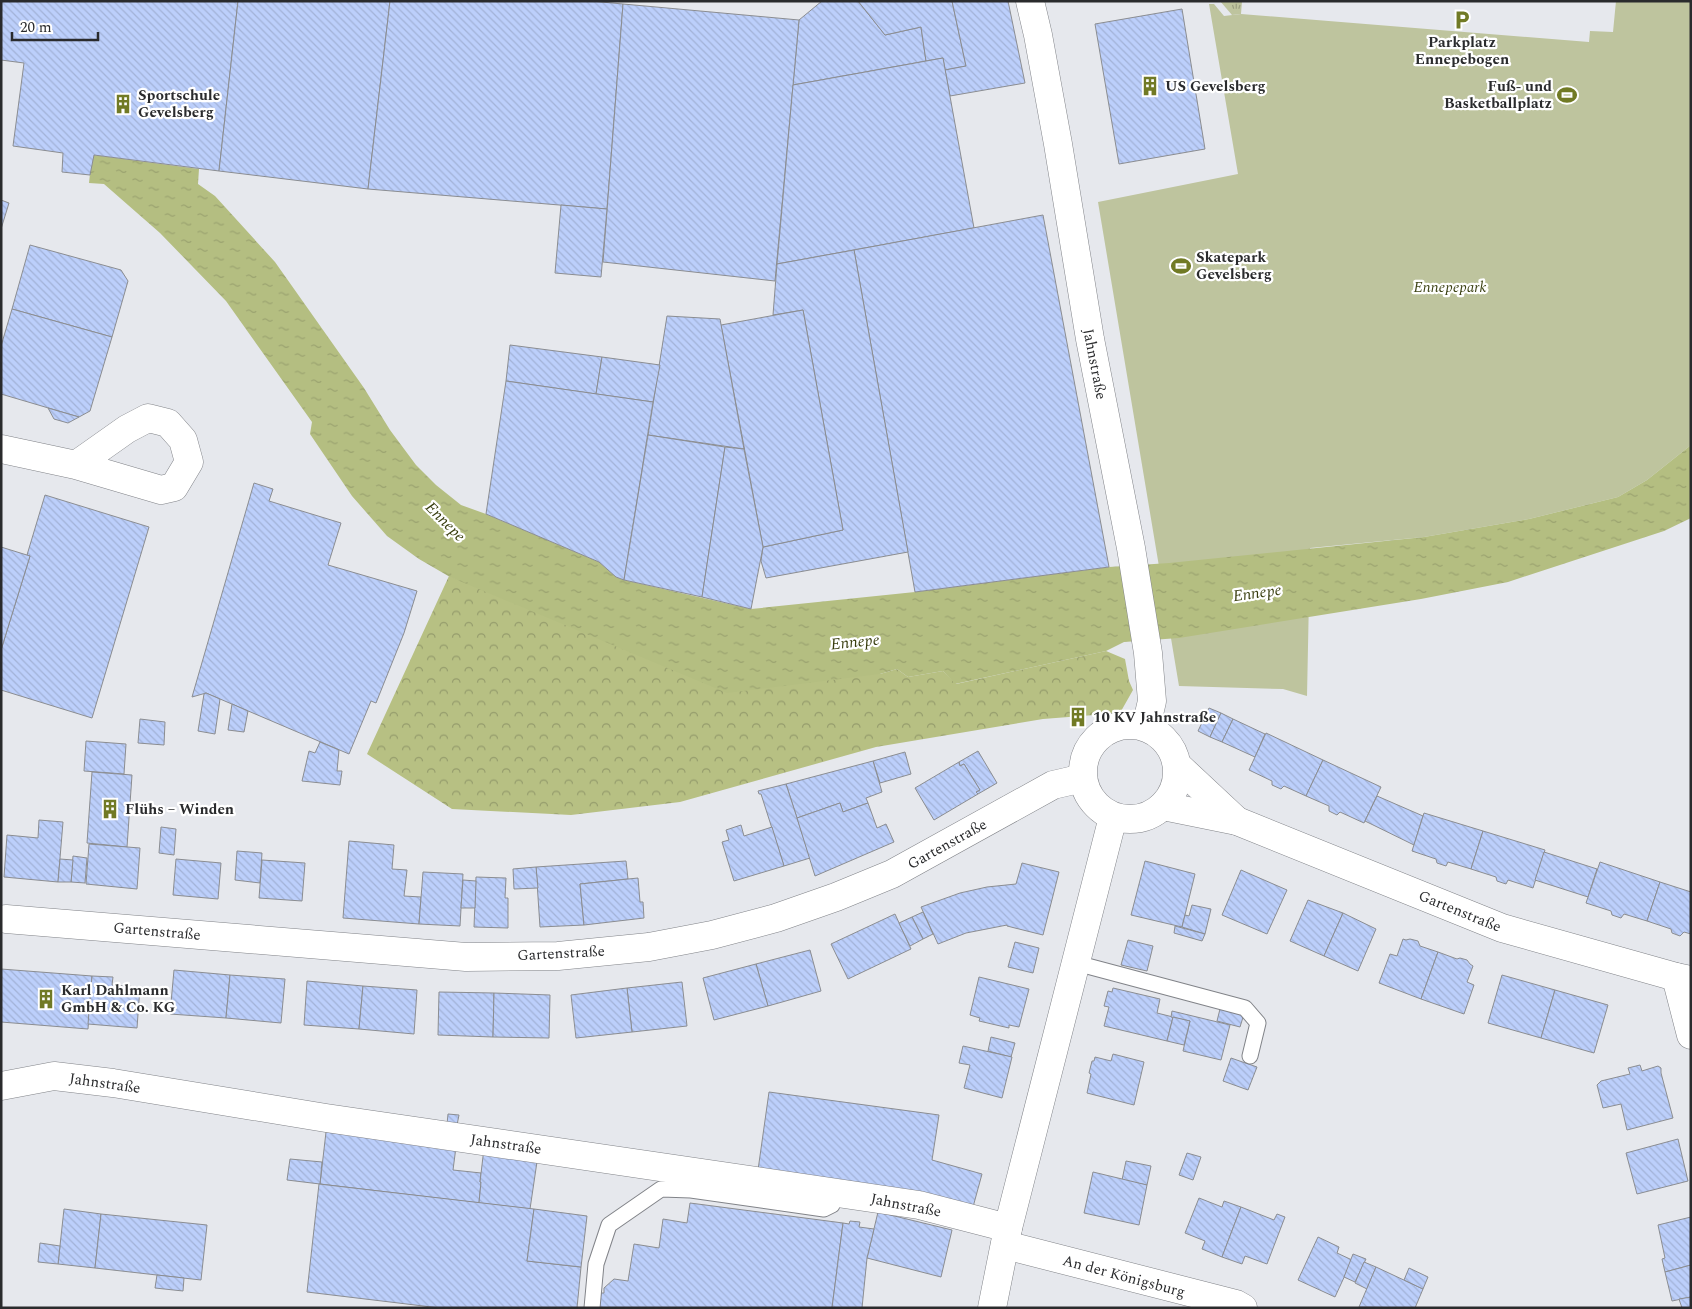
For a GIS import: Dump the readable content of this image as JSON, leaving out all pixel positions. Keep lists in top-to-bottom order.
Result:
{
  "streets": {
    "street": ["Jahnstraße", "Gartenstraße", "An der Königsburg"]
  },
  "crossings": [
    ["Jahnstraße", "Gartenstraße"],
    ["Jahnstraße", "An der Königsburg"]
  ],
  "water": ["Ennepe"],
  "parks": ["Ennepepark"],
  "places": {
    "parking": ["Parkplatz Ennepebogen"],
    "building": [
      "US Gevelsberg",
      "Sportschule Gevelsberg",
      "10 KV Jahnstraße",
      "Flühs – Winden",
      "Karl Dahlmann GmbH & Co. KG"
    ],
    "sports": ["Fuß- und Basketballplatz", "Skatepark Gevelsberg"]
  },
  "scale_bar": "20 m"
}
